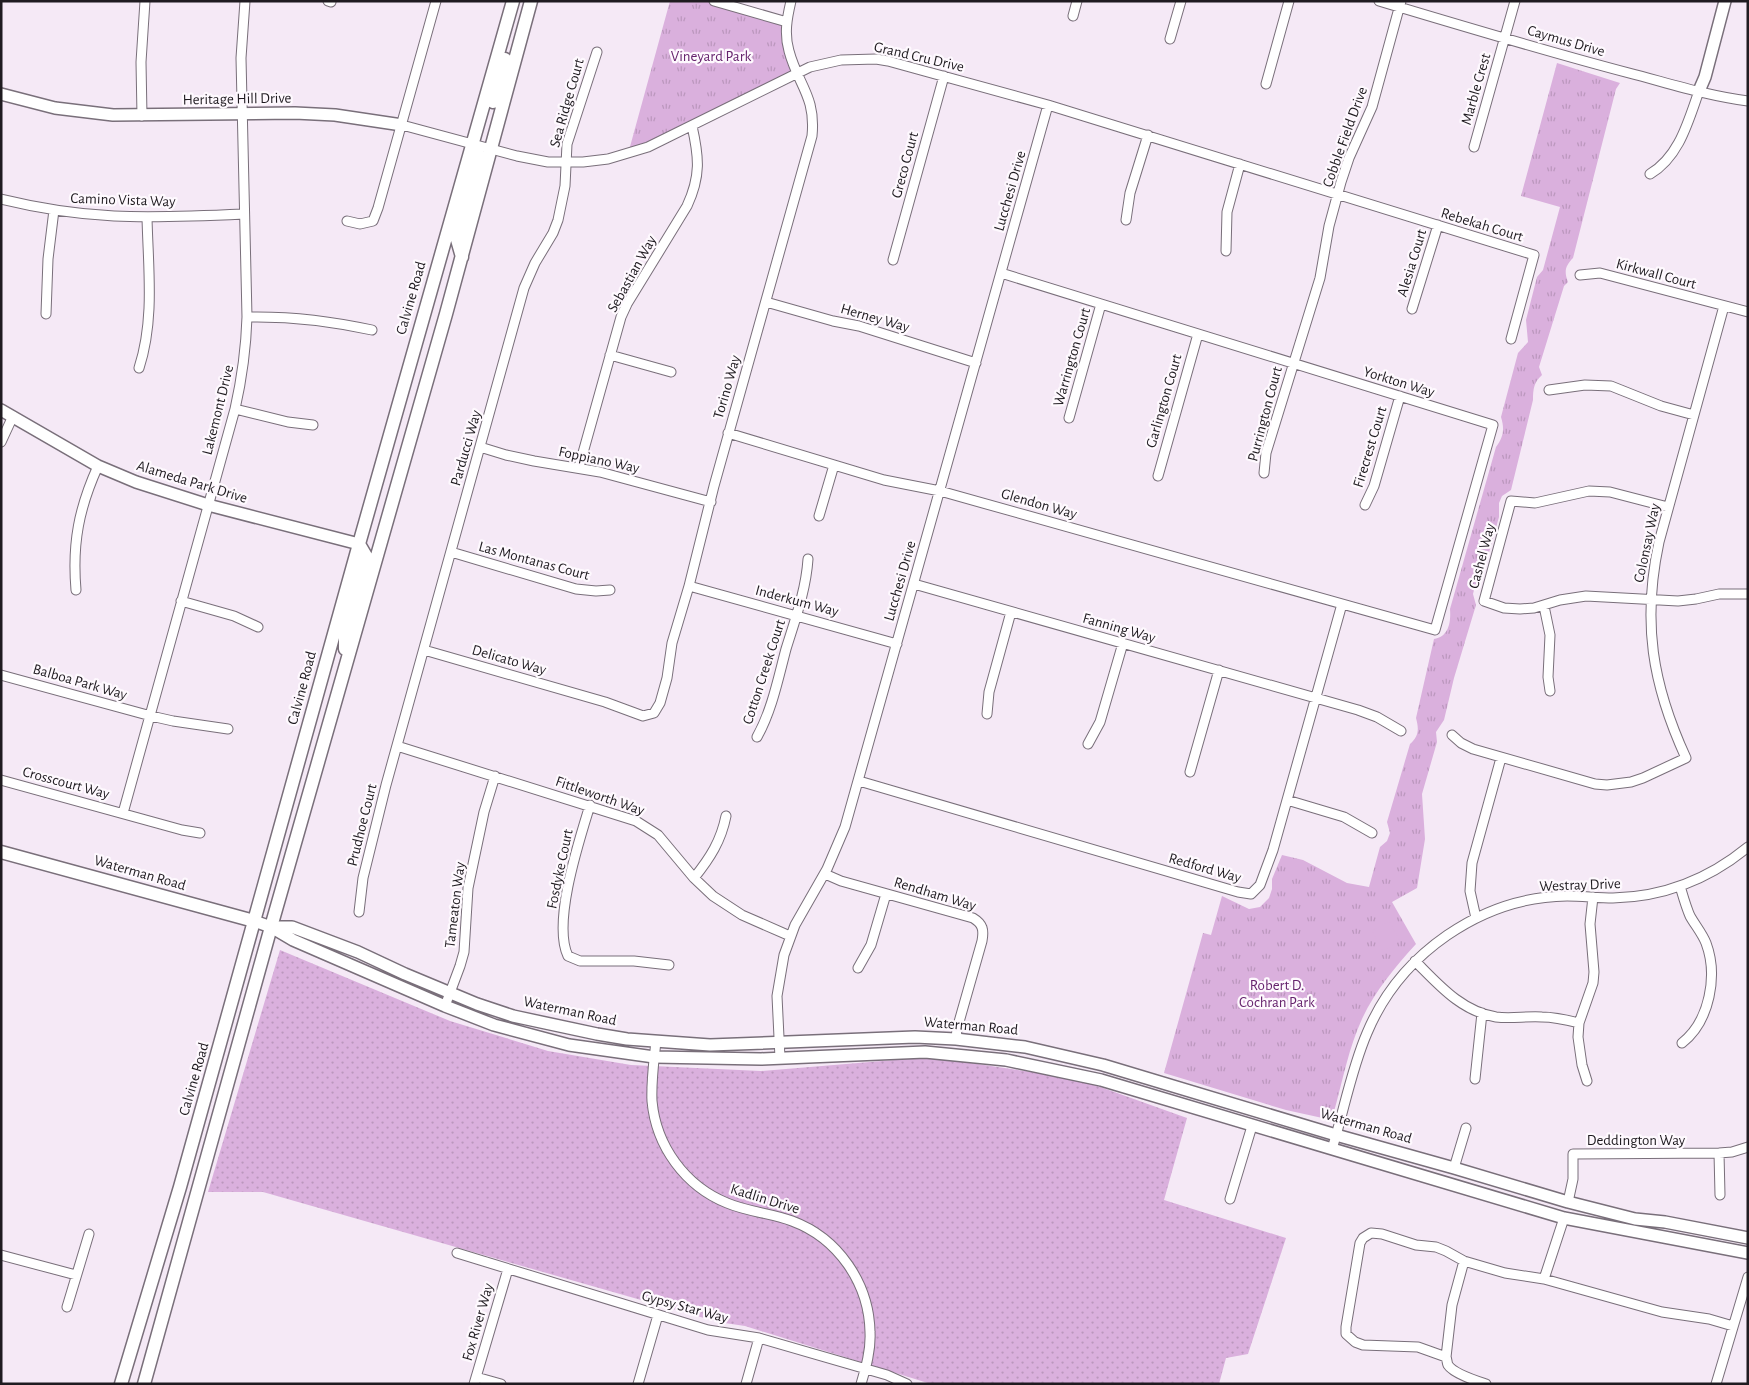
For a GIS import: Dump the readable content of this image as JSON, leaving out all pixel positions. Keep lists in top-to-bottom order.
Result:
{
  "streets": {
    "main road": ["Calvine Road", "Waterman Road"],
    "street": [
      "Caymus Drive",
      "Grand Cru Drive",
      "Marble Crest",
      "Heritage Hill Drive",
      "Sea Ridge Court",
      "Cobble Field Drive",
      "Greco Court",
      "Lucchesi Drive",
      "Camino Vista Way",
      "Rebekah Court",
      "Alesia Court",
      "Sebastian Way",
      "Kirkwall Court",
      "Herney Way",
      "Warrington Court",
      "Yorkton Way",
      "Torino Way",
      "Garlington Court",
      "Lakemont Drive",
      "Purrington Court",
      "Firecrest Court",
      "Parducci Way",
      "Foppiano Way",
      "Alameda Park Drive",
      "Glendon Way",
      "Colonsay Way",
      "Cashel Way",
      "Las Montanas Court",
      "Inderkum Way",
      "Fanning Way",
      "Delicato Way",
      "Cotton Creek Court",
      "Balboa Park Way",
      "Crosscourt Way",
      "Fittleworth Way",
      "Prudhoe Court",
      "Redford Way",
      "Fosdyke Court",
      "Westray Drive",
      "Rendham Way",
      "Tameaton Way",
      "Deddington Way",
      "Kadlin Drive",
      "Gypsy Star Way",
      "Fox River Way"
    ]
  },
  "crossings": [
    ["Caymus Drive", "Marble Crest"],
    ["Caymus Drive", "Cobble Field Drive"],
    ["Grand Cru Drive", "Heritage Hill Drive"],
    ["Grand Cru Drive", "Sea Ridge Court"],
    ["Grand Cru Drive", "Cobble Field Drive"],
    ["Grand Cru Drive", "Greco Court"],
    ["Grand Cru Drive", "Lucchesi Drive"],
    ["Grand Cru Drive", "Rebekah Court"],
    ["Grand Cru Drive", "Sebastian Way"],
    ["Grand Cru Drive", "Calvine Road"],
    ["Grand Cru Drive", "Torino Way"],
    ["Grand Cru Drive", "Parducci Way"],
    ["Heritage Hill Drive", "Calvine Road"],
    ["Heritage Hill Drive", "Lakemont Drive"],
    ["Sea Ridge Court", "Parducci Way"],
    ["Cobble Field Drive", "Rebekah Court"],
    ["Cobble Field Drive", "Yorkton Way"],
    ["Cobble Field Drive", "Purrington Court"],
    ["Lucchesi Drive", "Herney Way"],
    ["Lucchesi Drive", "Yorkton Way"],
    ["Lucchesi Drive", "Glendon Way"],
    ["Lucchesi Drive", "Inderkum Way"],
    ["Lucchesi Drive", "Fanning Way"],
    ["Lucchesi Drive", "Fittleworth Way"],
    ["Lucchesi Drive", "Redford Way"],
    ["Lucchesi Drive", "Waterman Road"],
    ["Lucchesi Drive", "Rendham Way"],
    ["Camino Vista Way", "Lakemont Drive"],
    ["Rebekah Court", "Alesia Court"],
    ["Sebastian Way", "Foppiano Way"],
    ["Kirkwall Court", "Colonsay Way"],
    ["Calvine Road", "Alameda Park Drive"],
    ["Calvine Road", "Waterman Road"],
    ["Herney Way", "Torino Way"],
    ["Warrington Court", "Yorkton Way"],
    ["Yorkton Way", "Garlington Court"],
    ["Yorkton Way", "Purrington Court"],
    ["Yorkton Way", "Firecrest Court"],
    ["Yorkton Way", "Glendon Way"],
    ["Yorkton Way", "Redford Way"],
    ["Torino Way", "Foppiano Way"],
    ["Torino Way", "Glendon Way"],
    ["Torino Way", "Inderkum Way"],
    ["Torino Way", "Delicato Way"],
    ["Lakemont Drive", "Alameda Park Drive"],
    ["Lakemont Drive", "Balboa Park Way"],
    ["Lakemont Drive", "Crosscourt Way"],
    ["Parducci Way", "Foppiano Way"],
    ["Parducci Way", "Las Montanas Court"],
    ["Parducci Way", "Delicato Way"],
    ["Parducci Way", "Fittleworth Way"],
    ["Parducci Way", "Prudhoe Court"],
    ["Glendon Way", "Redford Way"],
    ["Colonsay Way", "Cashel Way"],
    ["Inderkum Way", "Cotton Creek Court"],
    ["Fanning Way", "Redford Way"],
    ["Fittleworth Way", "Prudhoe Court"],
    ["Fittleworth Way", "Fosdyke Court"],
    ["Fittleworth Way", "Tameaton Way"],
    ["Waterman Road", "Westray Drive"],
    ["Waterman Road", "Rendham Way"],
    ["Waterman Road", "Tameaton Way"],
    ["Waterman Road", "Deddington Way"],
    ["Waterman Road", "Kadlin Drive"],
    ["Kadlin Drive", "Gypsy Star Way"],
    ["Gypsy Star Way", "Fox River Way"]
  ],
  "parks": ["Vineyard Park", "Robert D. Cochran Park"]
}
